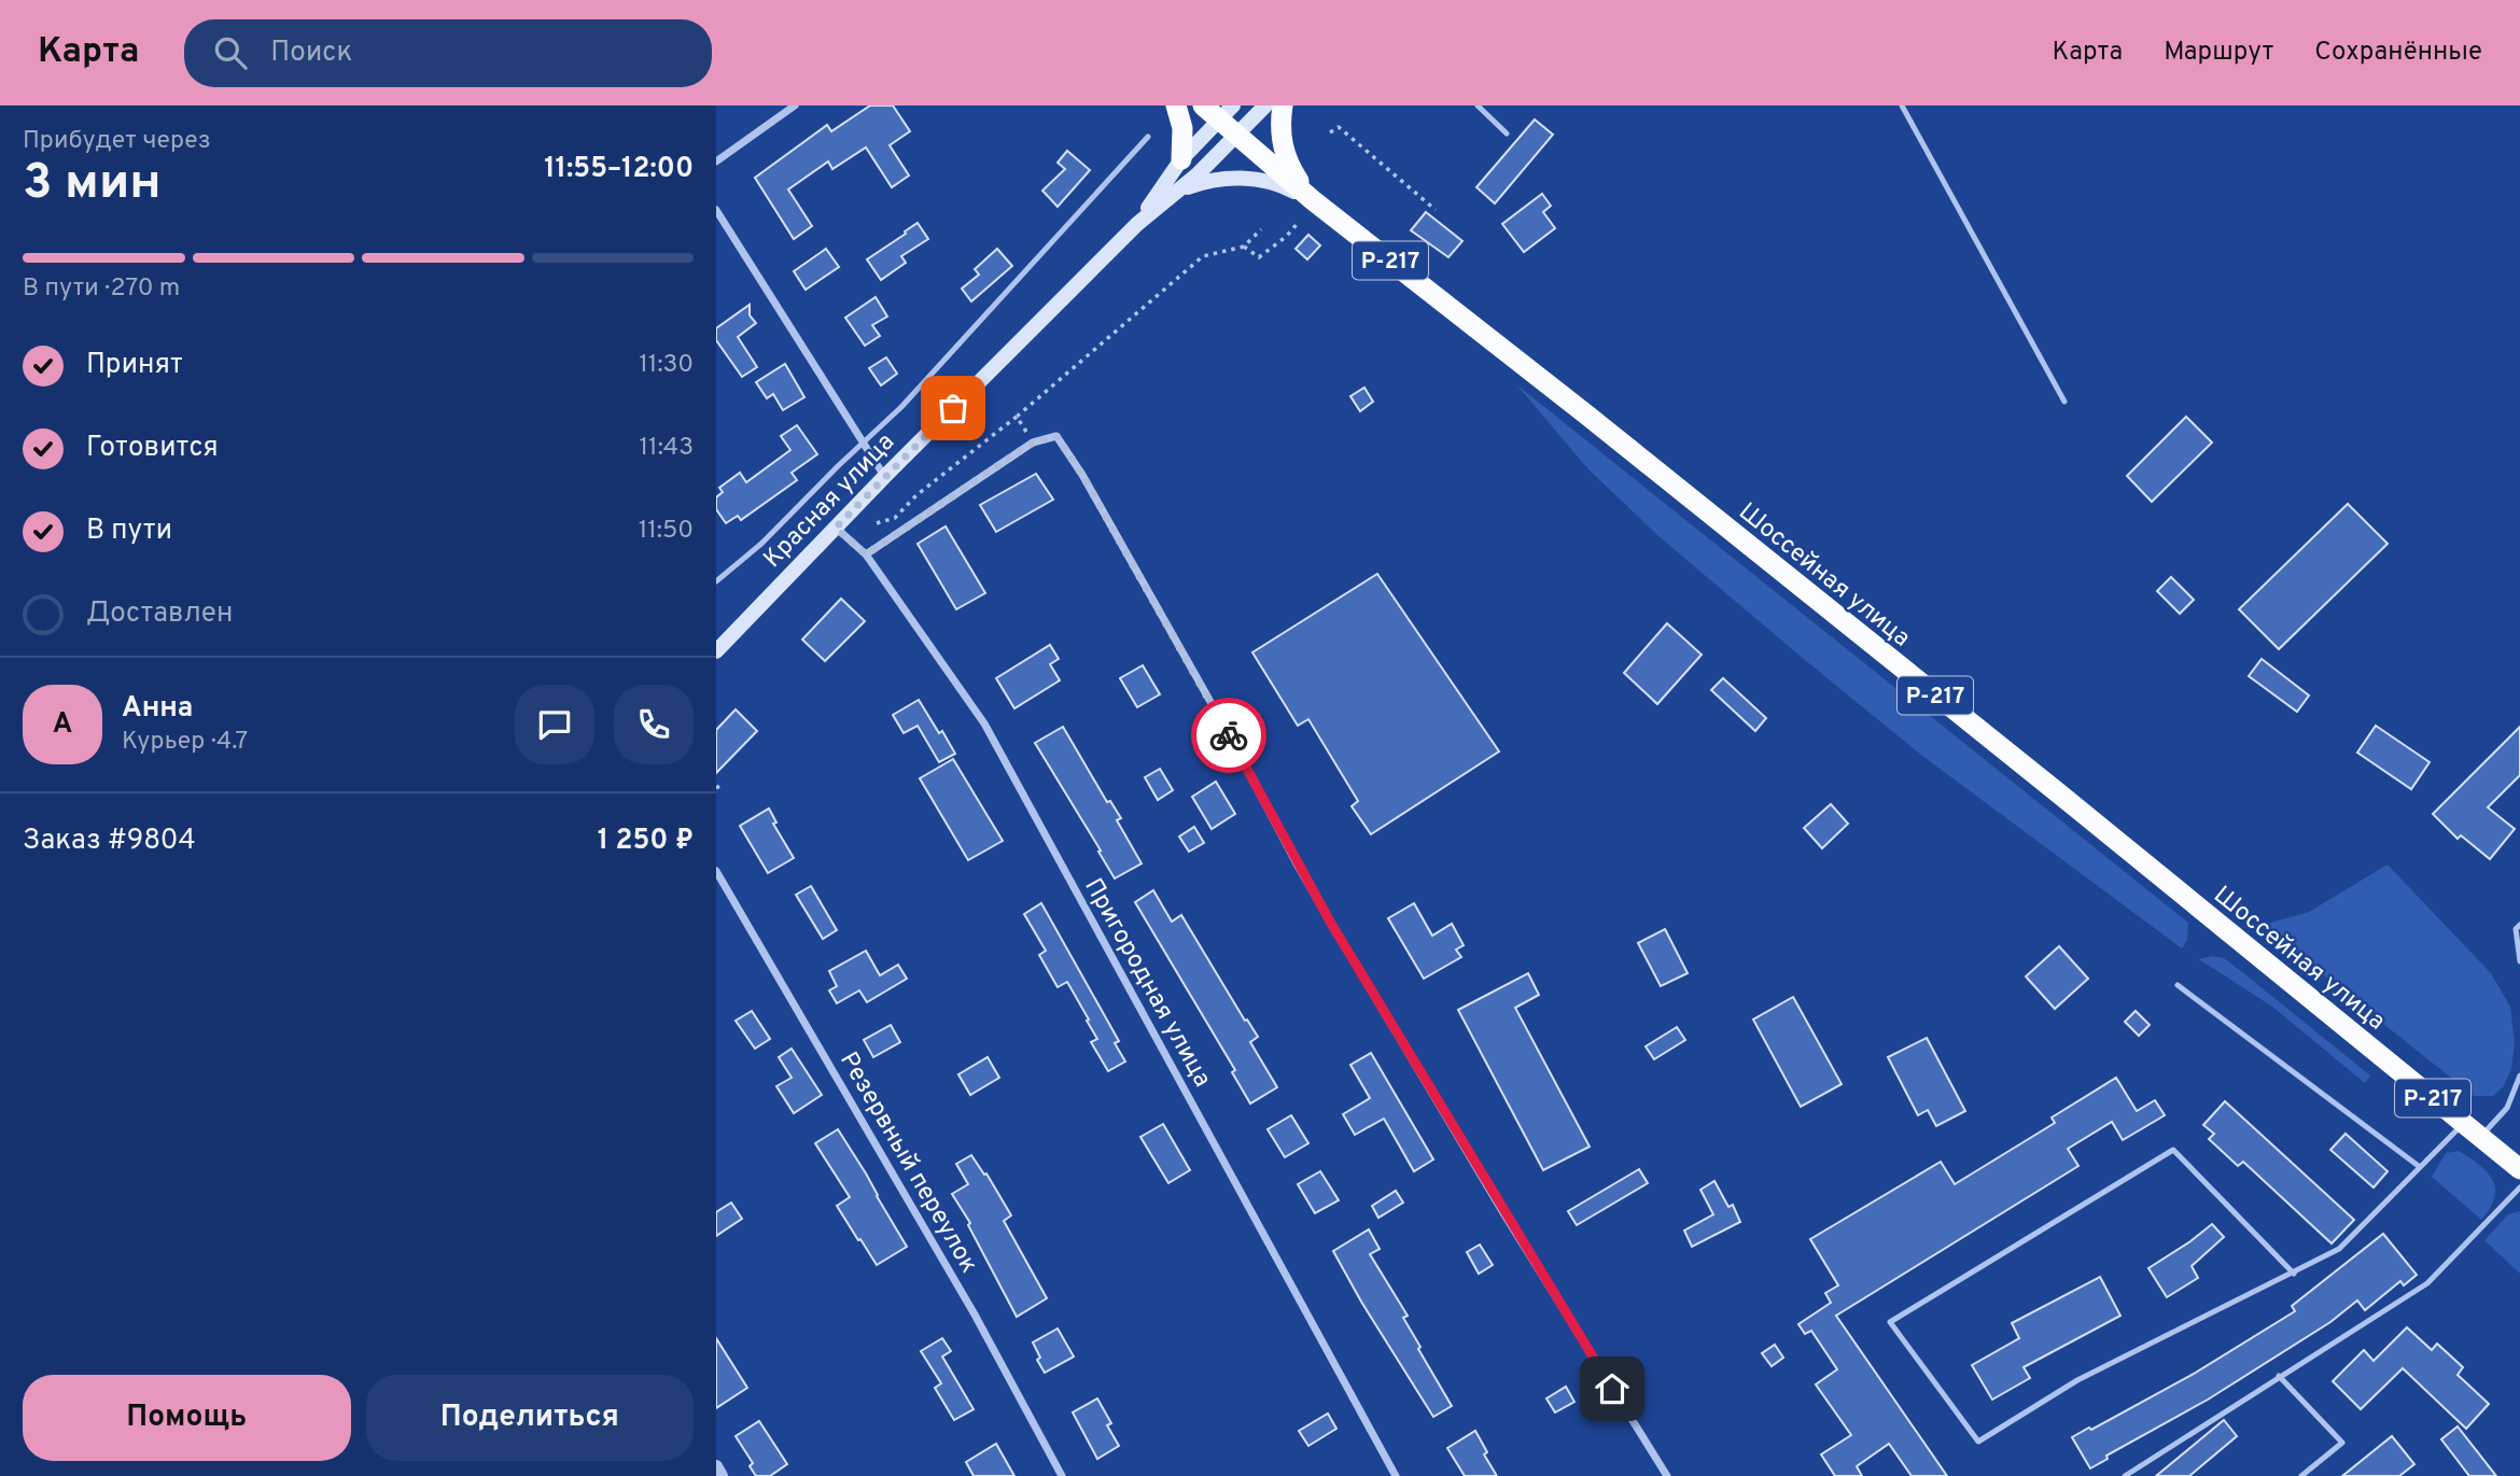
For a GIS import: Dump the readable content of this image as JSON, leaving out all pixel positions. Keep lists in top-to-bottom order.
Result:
{
  "streets": {
    "highway": ["Р-217", "Шоссейная улица"],
    "main road": ["Красная улица"],
    "street": ["Пригородная улица", "Резервный переулок"]
  },
  "crossings": [
    ["Красная улица", "Шоссейная улица"],
    ["Красная улица", "Пригородная улица"]
  ],
  "page": {
    "header": "Карта",
    "search": "Поиск",
    "nav": ["Карта", "Маршрут", "Сохранённые"],
    "heading": ["3 мин", "Прибудет через", "11:55–12:00"],
    "panel": [
      "Анна",
      "Курьер · 4.7",
      "Заказ #9804",
      "1 250 ₽"
    ],
    "bar": "В пути · 270 m",
    "list": [
      ["Принят", "11:30"],
      ["Готовится", "11:43"],
      ["В пути", "11:50"],
      "Доставлен"
    ],
    "round": "А",
    "buttons": ["Помощь", "Поделиться"]
  }
}
